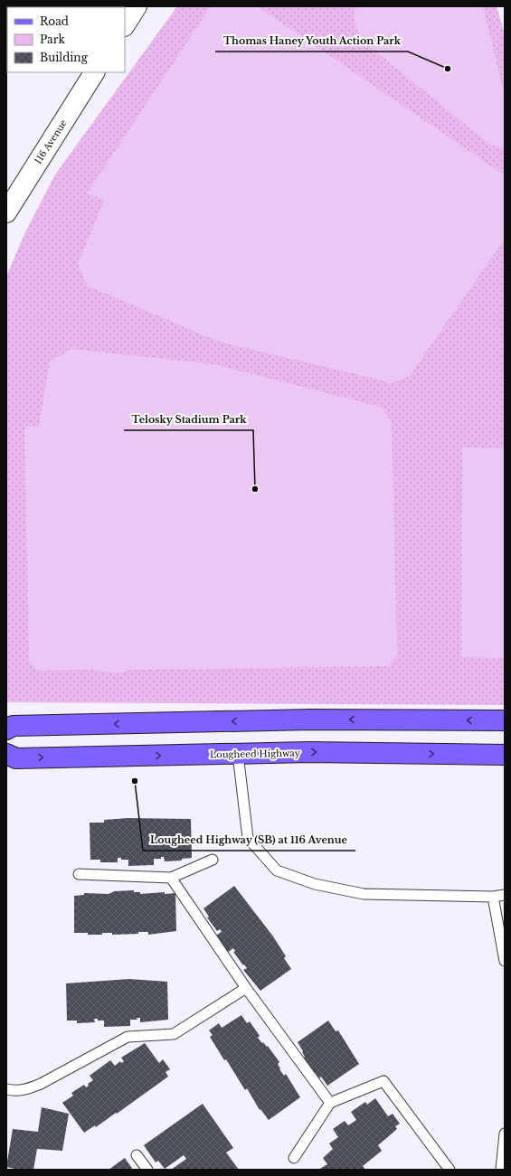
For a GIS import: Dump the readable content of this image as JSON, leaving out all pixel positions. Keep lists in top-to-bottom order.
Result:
{
  "streets": {
    "main road": ["Lougheed Highway"],
    "street": ["116 Avenue"]
  },
  "places": ["Thomas Haney Youth Action Park", "Telosky Stadium Park", "Lougheed Highway (SB) at 116 Avenue"],
  "legend": ["Road", "Park", "Building"]
}
